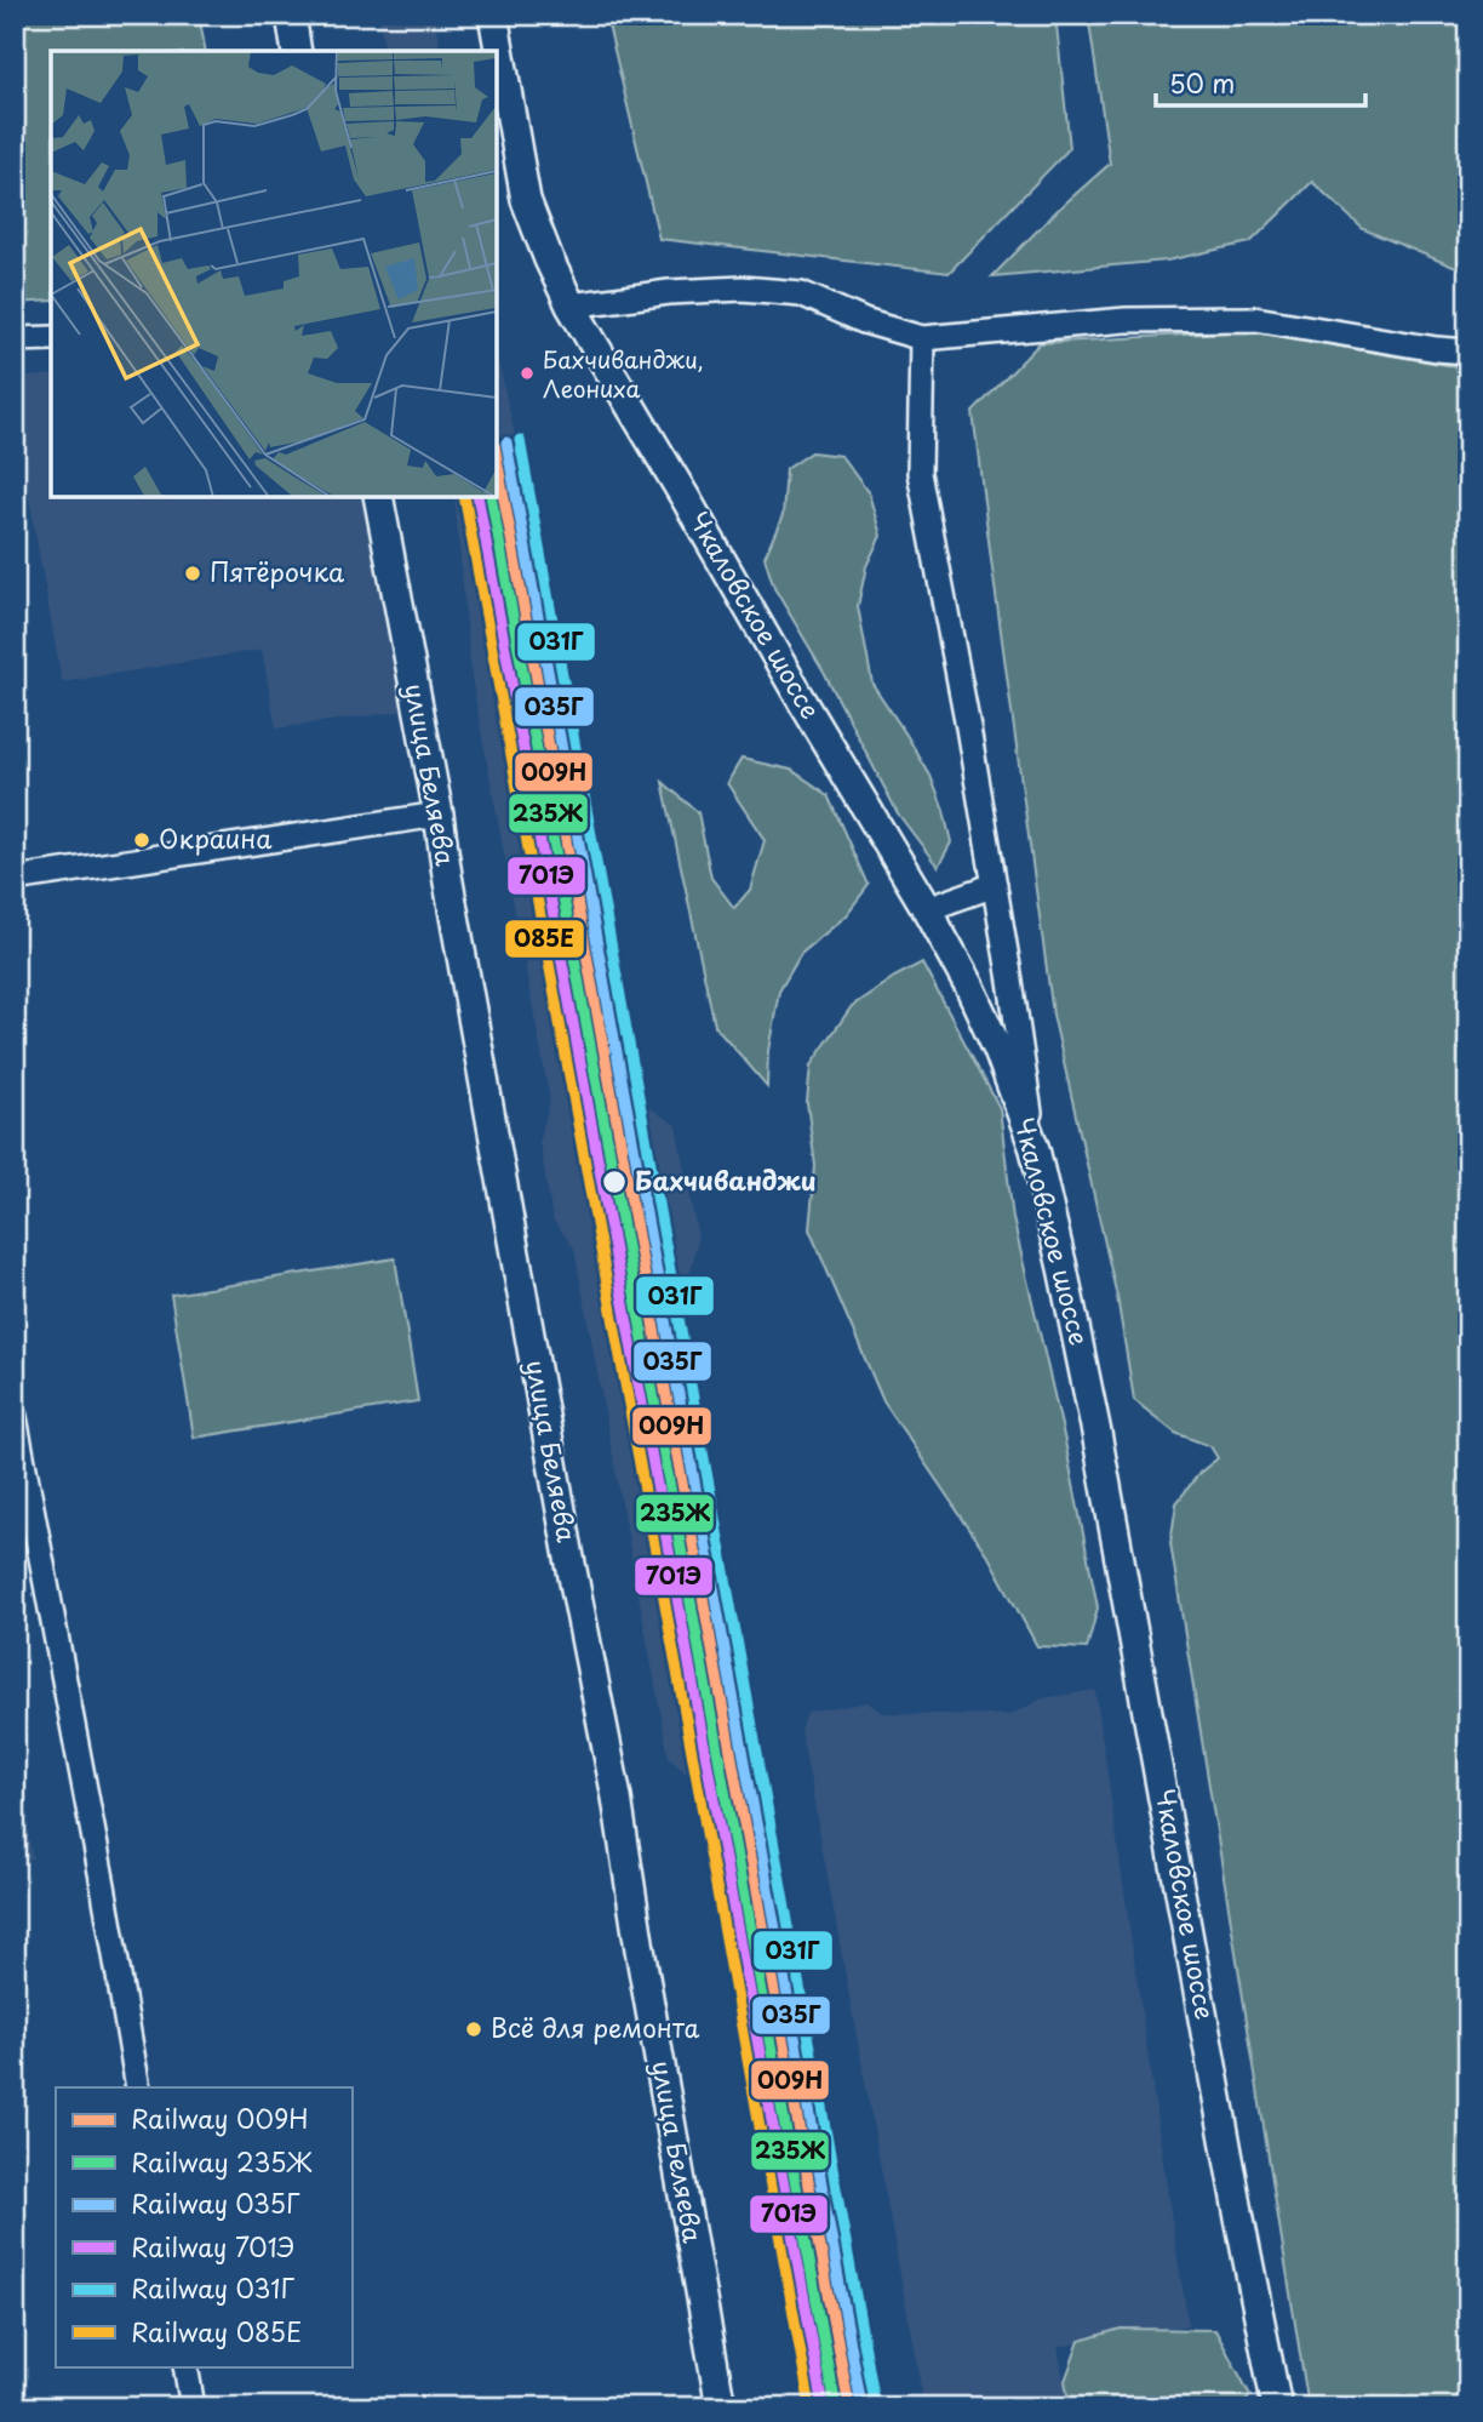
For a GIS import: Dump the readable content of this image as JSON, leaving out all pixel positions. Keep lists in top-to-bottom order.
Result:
{
  "streets": {
    "street": ["Чкаловское шоссе", "улица Беляева"]
  },
  "places": [
    "Бахчиванджи, Леониха",
    "Пятёрочка",
    "Окраина",
    "Бахчиванджи",
    "Всё для ремонта"
  ],
  "lines": [
    "rail line 031Г",
    "rail line 035Г",
    "rail line 009Н",
    "rail line 235Ж",
    "rail line 701Э",
    "rail line 085Е"
  ],
  "legend": [
    "Railway 009Н",
    "Railway 235Ж",
    "Railway 035Г",
    "Railway 701Э",
    "Railway 031Г",
    "Railway 085Е"
  ],
  "scale_bar": "50 m"
}
